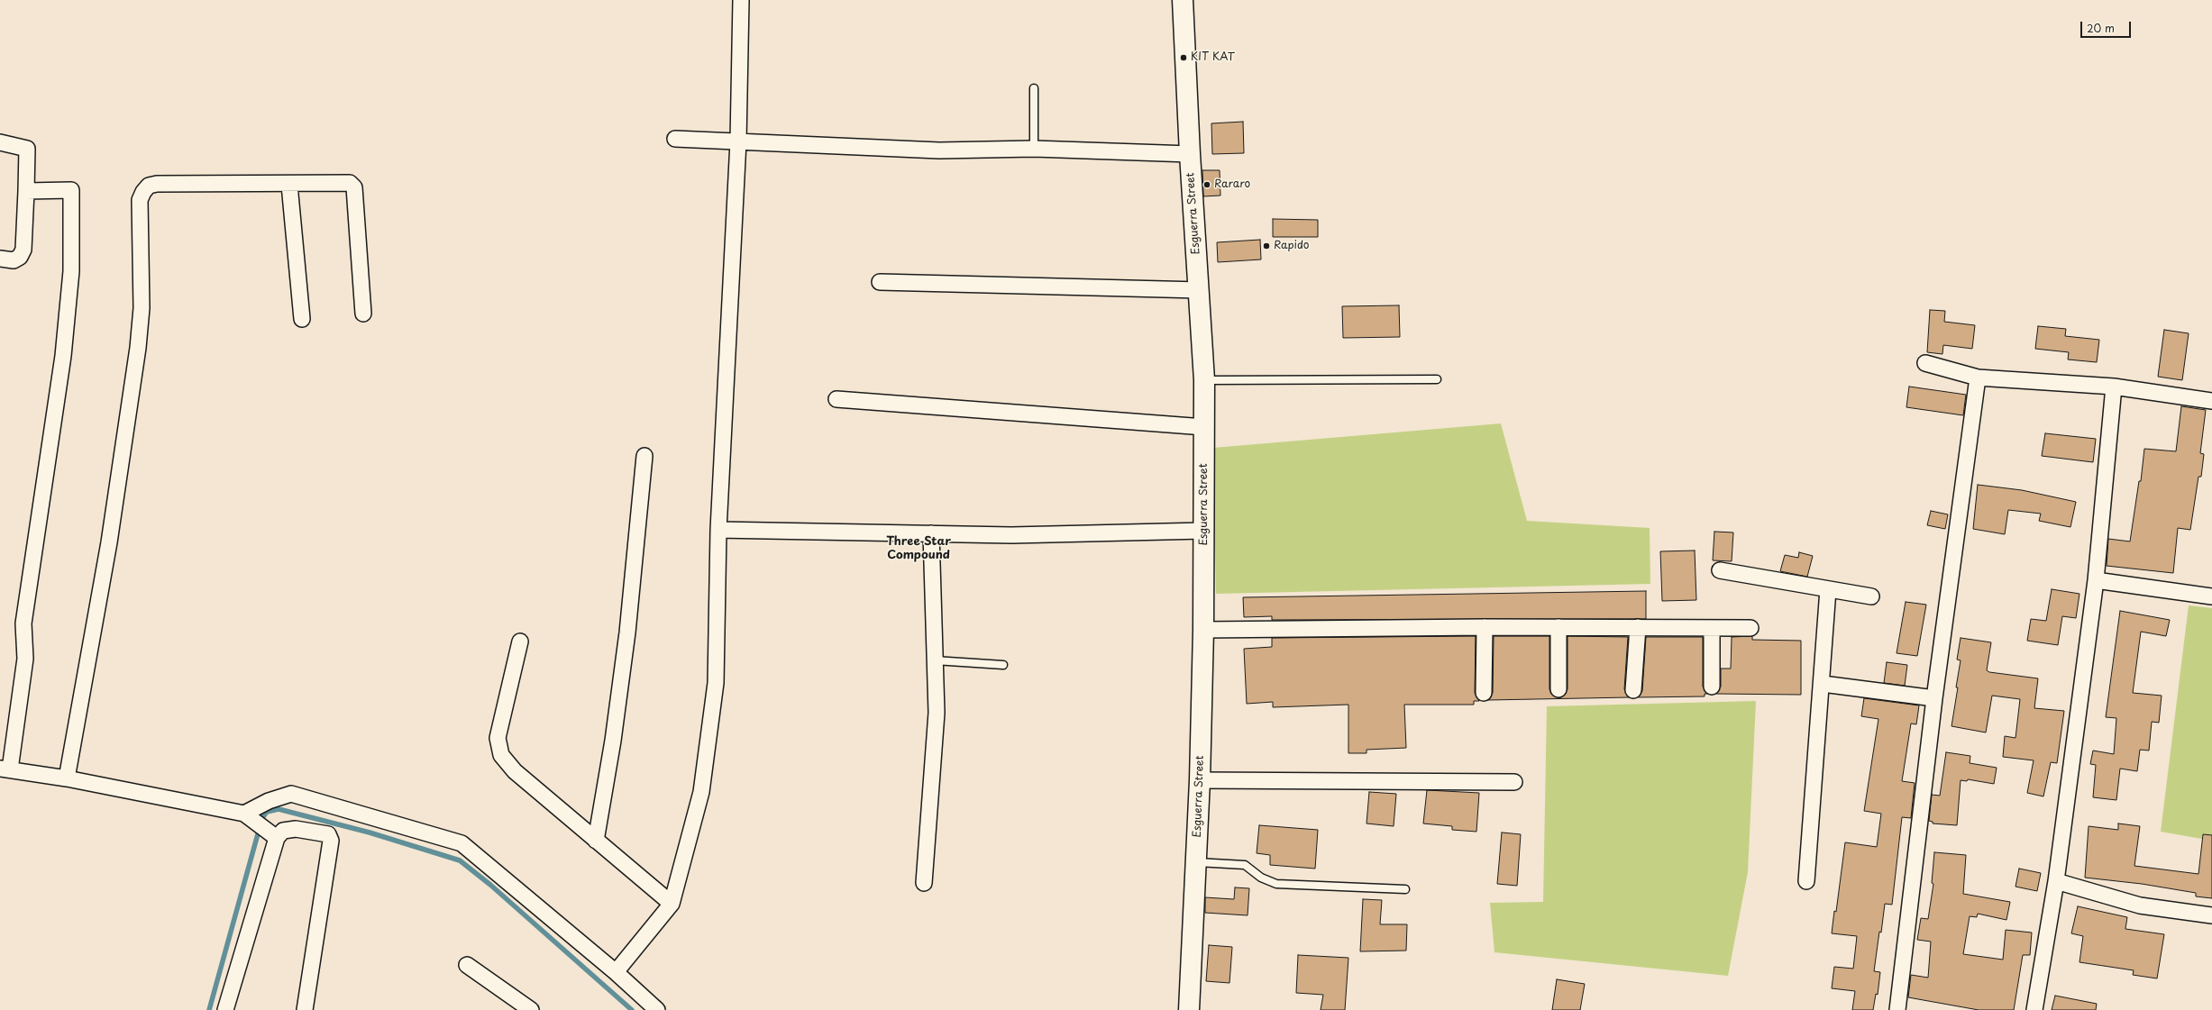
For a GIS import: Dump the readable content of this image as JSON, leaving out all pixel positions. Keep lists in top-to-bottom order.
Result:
{
  "streets": {
    "main road": ["Esguerra Street"]
  },
  "districts": ["Three Star Compound"],
  "places": ["KIT KAT", "Rararo", "Rapido"],
  "scale_bar": "20 m"
}
